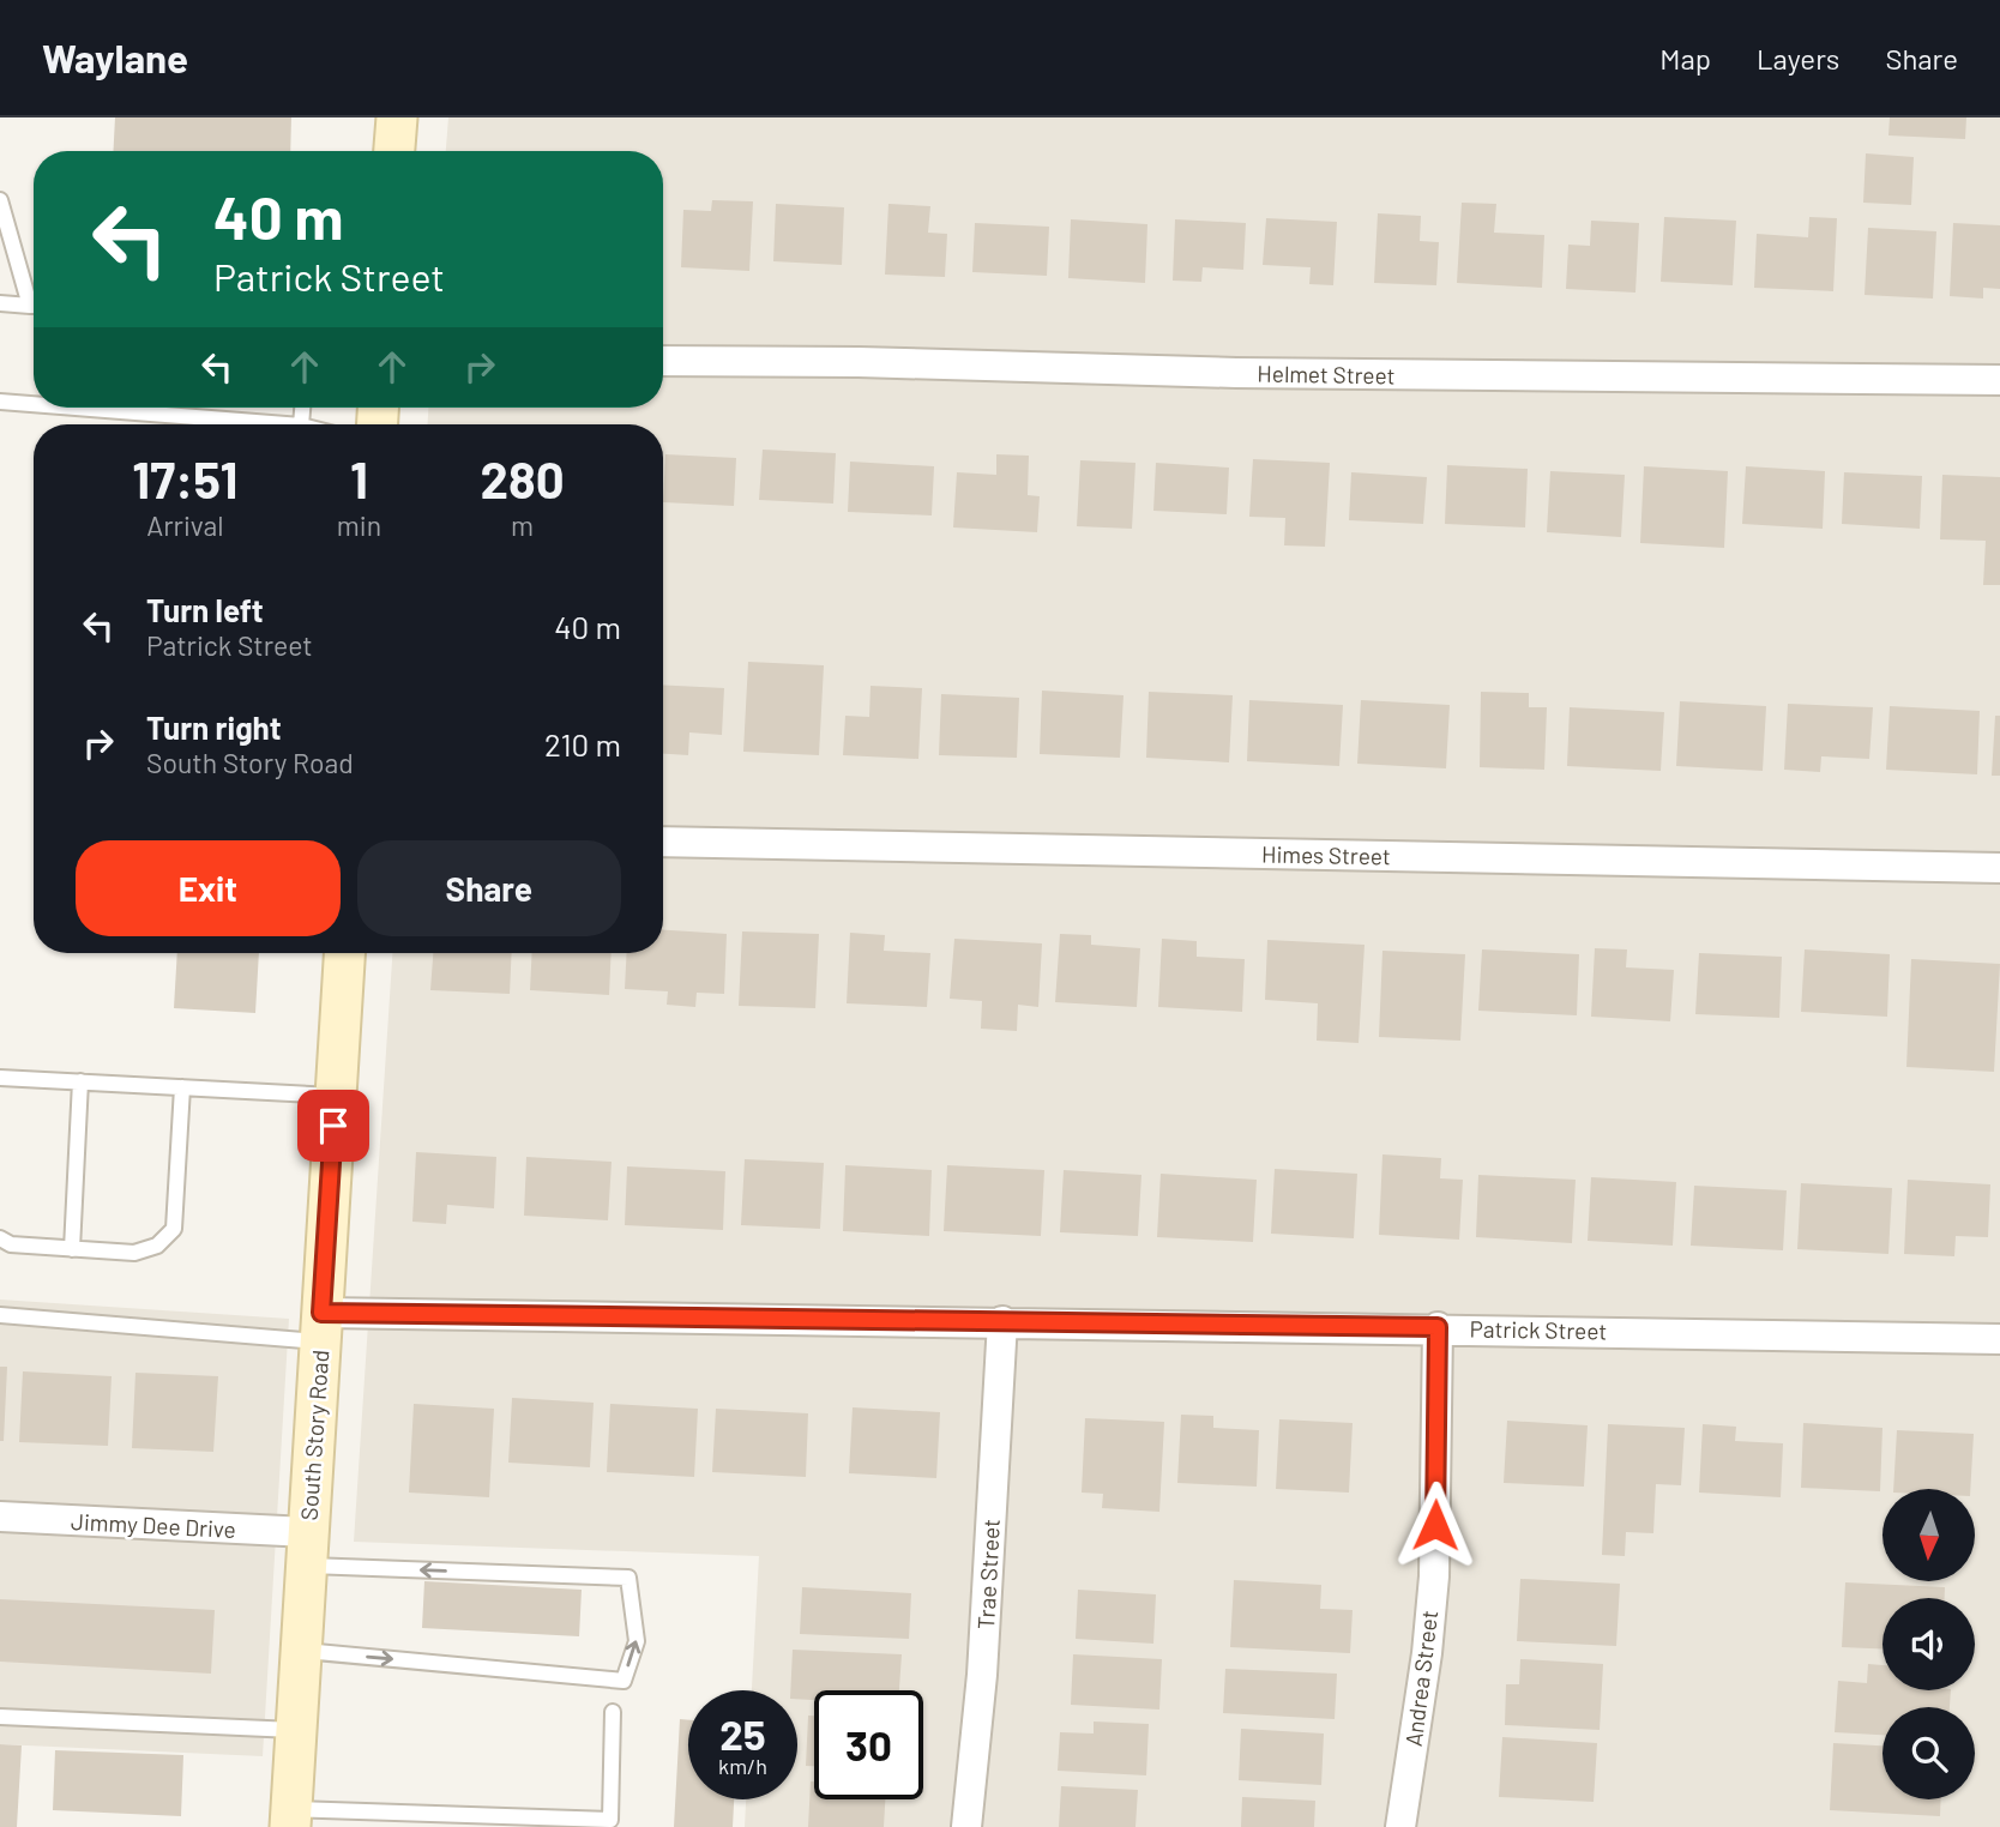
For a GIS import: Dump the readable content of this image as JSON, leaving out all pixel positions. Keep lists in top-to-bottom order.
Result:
{
  "streets": {
    "main road": ["South Story Road"],
    "street": [
      "Helmet Street",
      "Himes Street",
      "Patrick Street",
      "Jimmy Dee Drive",
      "Trae Street",
      "Andrea Street"
    ]
  },
  "crossings": [
    ["Patrick Street", "South Story Road"],
    ["Patrick Street", "Trae Street"],
    ["Patrick Street", "Andrea Street"],
    ["South Story Road", "Jimmy Dee Drive"]
  ],
  "north": "bottom",
  "page": {
    "header": "Waylane",
    "nav": ["Map", "Layers", "Share"],
    "turn": ["40 m", "Patrick Street"],
    "eta": [
      "17:51",
      "Arrival",
      "1",
      "min",
      "280",
      "m"
    ],
    "list": [
      {
        "name": "Turn left",
        "note": "Patrick Street",
        "value": "40 m"
      },
      {
        "name": "Turn right",
        "note": "South Story Road",
        "value": "210 m"
      }
    ],
    "buttons": ["Exit", "Share"],
    "speed": "25 km/h",
    "limit": "30"
  }
}
